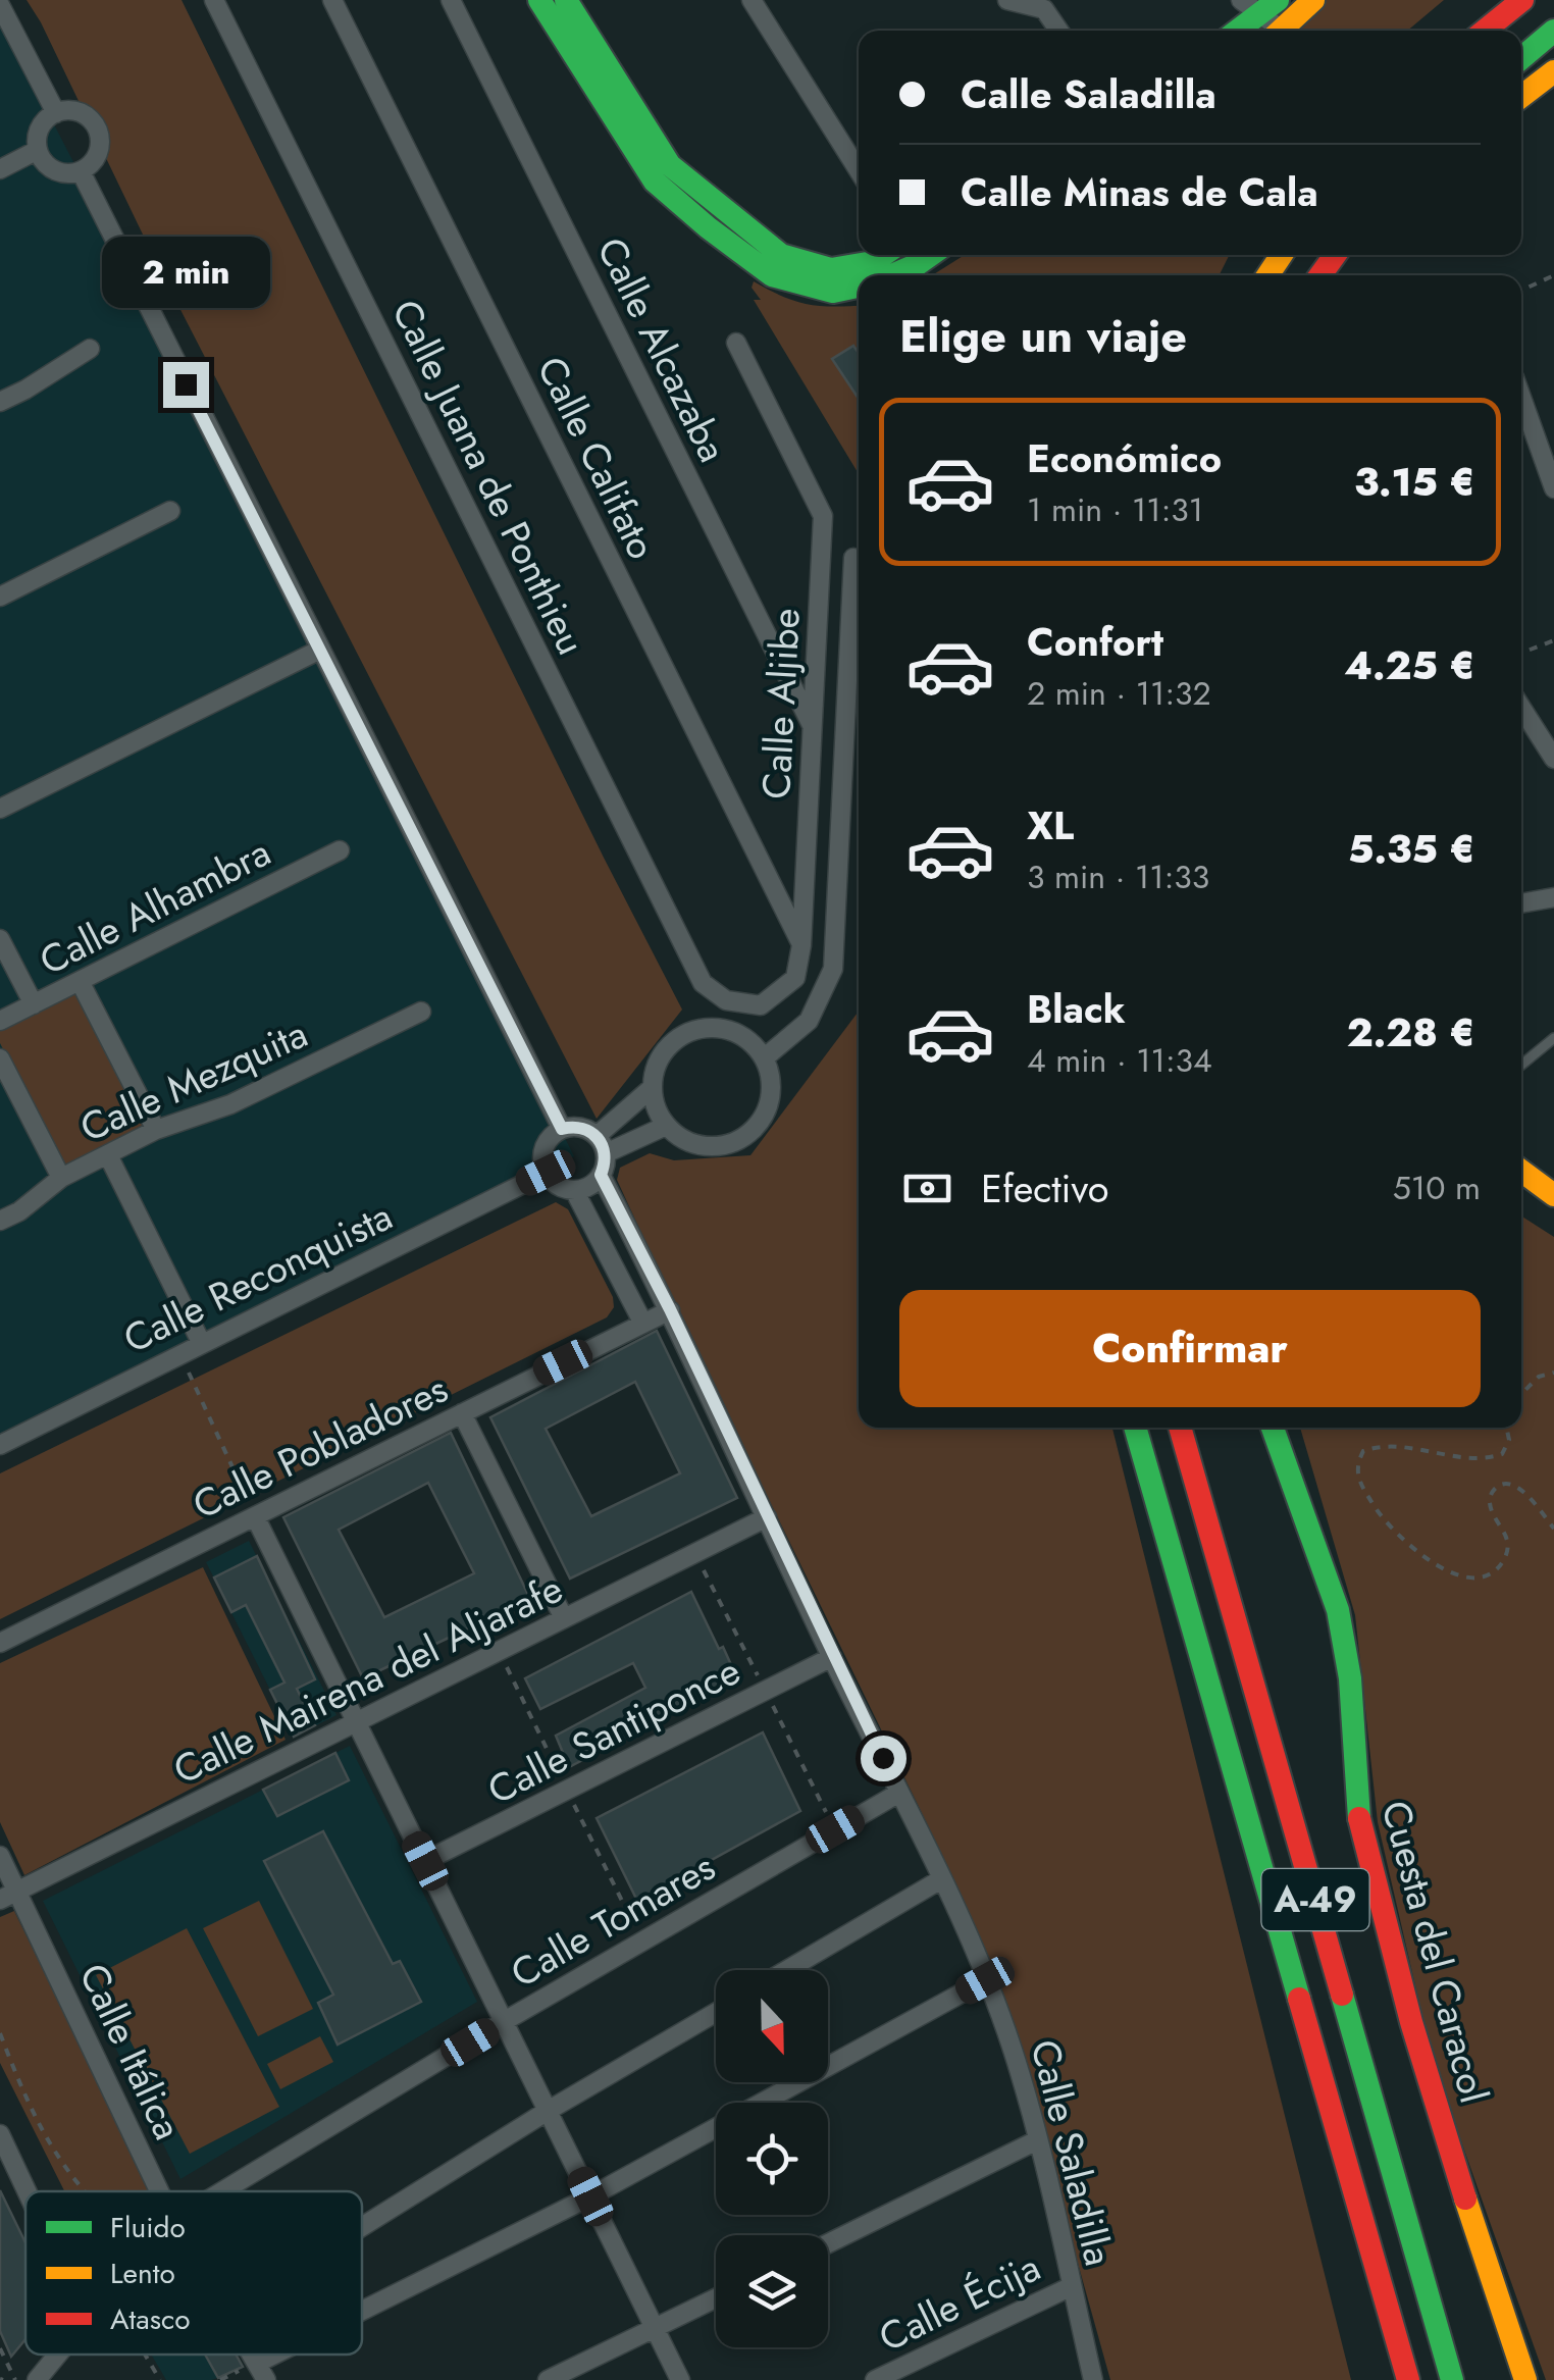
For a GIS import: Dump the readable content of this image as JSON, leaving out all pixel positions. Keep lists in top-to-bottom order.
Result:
{
  "streets": {
    "main road": ["A-49", "Cuesta del Caracol"],
    "street": [
      "Calle Alcazaba",
      "Calle Califato",
      "Calle Juana de Ponthieu",
      "Calle Aljibe",
      "Calle Alhambra",
      "Calle Mezquita",
      "Calle Reconquista",
      "Calle Pobladores",
      "Calle Mairena del Aljarafe",
      "Calle Santiponce",
      "Calle Tomares",
      "Calle Itálica",
      "Calle Saladilla",
      "Calle Écija"
    ]
  },
  "crossings": [
    ["Calle Alcazaba", "Calle Aljibe"],
    ["Calle Califato", "Calle Aljibe"],
    ["Calle Juana de Ponthieu", "Calle Aljibe"],
    ["Calle Reconquista", "Calle Saladilla"],
    ["Calle Pobladores", "Calle Saladilla"],
    ["Calle Mairena del Aljarafe", "Calle Itálica"],
    ["Calle Mairena del Aljarafe", "Calle Saladilla"],
    ["Calle Santiponce", "Calle Saladilla"],
    ["Calle Tomares", "Calle Saladilla"],
    ["Calle Saladilla", "Calle Écija"]
  ],
  "legend": ["Fluido", "Lento", "Atasco"],
  "north": "bottom",
  "page": {
    "banner": ["Calle Saladilla", "Calle Minas de Cala"],
    "bubble": "2 min",
    "heading": "Elige un viaje",
    "list": [
      {
        "name": "Económico",
        "note": "1 min · 11:31",
        "value": "3.15 €"
      },
      {
        "name": "Confort",
        "note": "2 min · 11:32",
        "value": "4.25 €"
      },
      {
        "name": "XL",
        "note": "3 min · 11:33",
        "value": "5.35 €"
      },
      {
        "name": "Black",
        "note": "4 min · 11:34",
        "value": "2.28 €"
      }
    ],
    "pay": ["Efectivo", "510 m"],
    "buttons": "Confirmar"
  }
}
